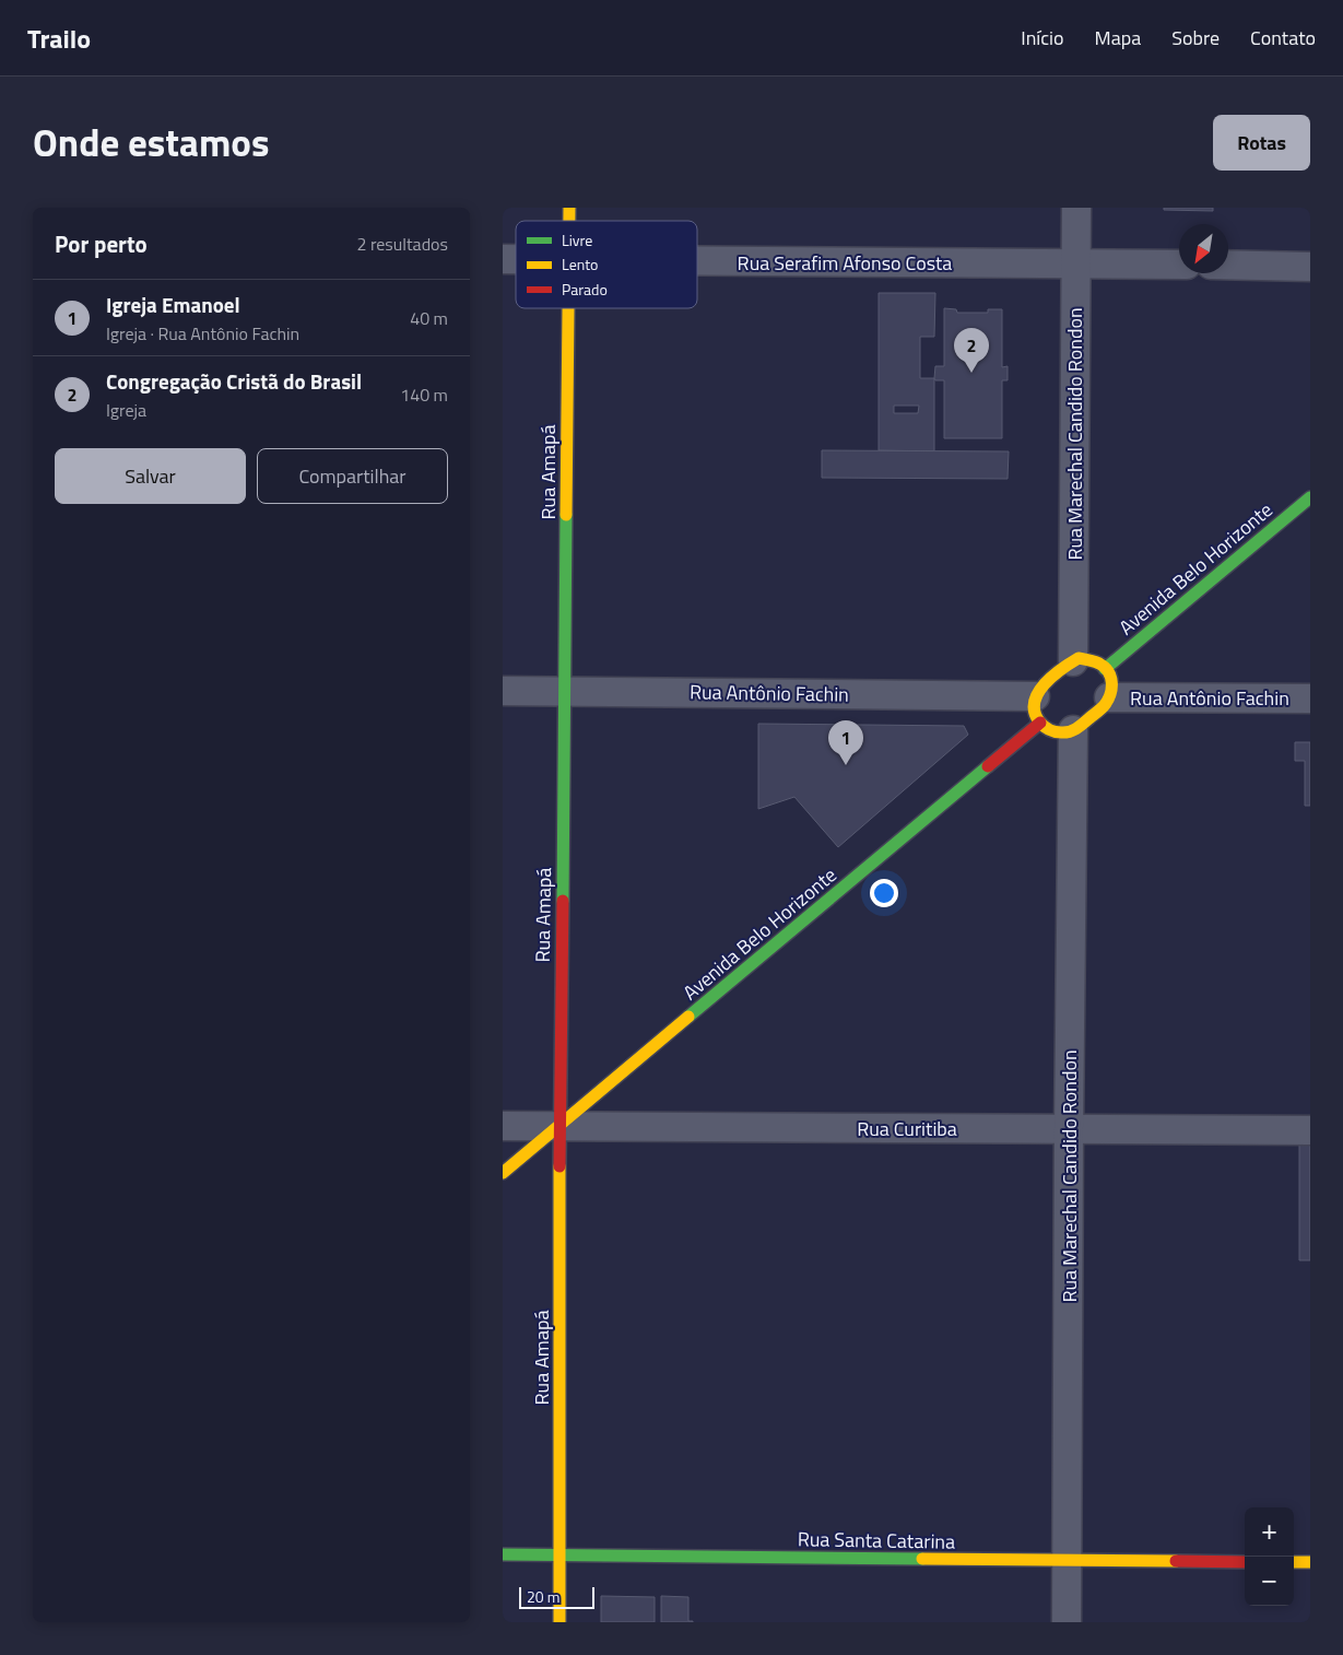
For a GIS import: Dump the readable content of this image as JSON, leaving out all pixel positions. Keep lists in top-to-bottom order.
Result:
{
  "streets": {
    "street": [
      "Rua Serafim Afonso Costa",
      "Rua Marechal Candido Rondon",
      "Rua Amapá",
      "Avenida Belo Horizonte",
      "Rua Antônio Fachin",
      "Rua Curitiba",
      "Rua Santa Catarina"
    ]
  },
  "crossings": [
    ["Rua Serafim Afonso Costa", "Rua Marechal Candido Rondon"],
    ["Rua Marechal Candido Rondon", "Avenida Belo Horizonte"],
    ["Rua Marechal Candido Rondon", "Rua Antônio Fachin"],
    ["Rua Marechal Candido Rondon", "Rua Curitiba"],
    ["Rua Marechal Candido Rondon", "Rua Santa Catarina"],
    ["Rua Amapá", "Avenida Belo Horizonte"],
    ["Rua Amapá", "Rua Antônio Fachin"],
    ["Rua Amapá", "Rua Curitiba"],
    ["Rua Amapá", "Rua Santa Catarina"],
    ["Avenida Belo Horizonte", "Rua Antônio Fachin"],
    ["Avenida Belo Horizonte", "Rua Curitiba"]
  ],
  "legend": ["Livre", "Lento", "Parado"],
  "scale_bar": "20 m",
  "north": "bottom left",
  "page": {
    "header": "Trailo",
    "nav": [
      "Início",
      "Mapa",
      "Sobre",
      "Contato"
    ],
    "title": "Onde estamos",
    "buttons": [
      "Rotas",
      ["Salvar", "Compartilhar"]
    ],
    "heading": ["Por perto", "2 resultados"],
    "list": [
      {
        "mark": "1",
        "name": "Igreja Emanoel",
        "note": "Igreja · Rua Antônio Fachin",
        "value": "40 m"
      },
      {
        "mark": "2",
        "name": "Congregação Cristã do Brasil",
        "note": "Igreja",
        "value": "140 m"
      }
    ],
    "pins": ["2", "1"],
    "map_buttons": ["+", "−"],
    "scale": "20 m"
  }
}
